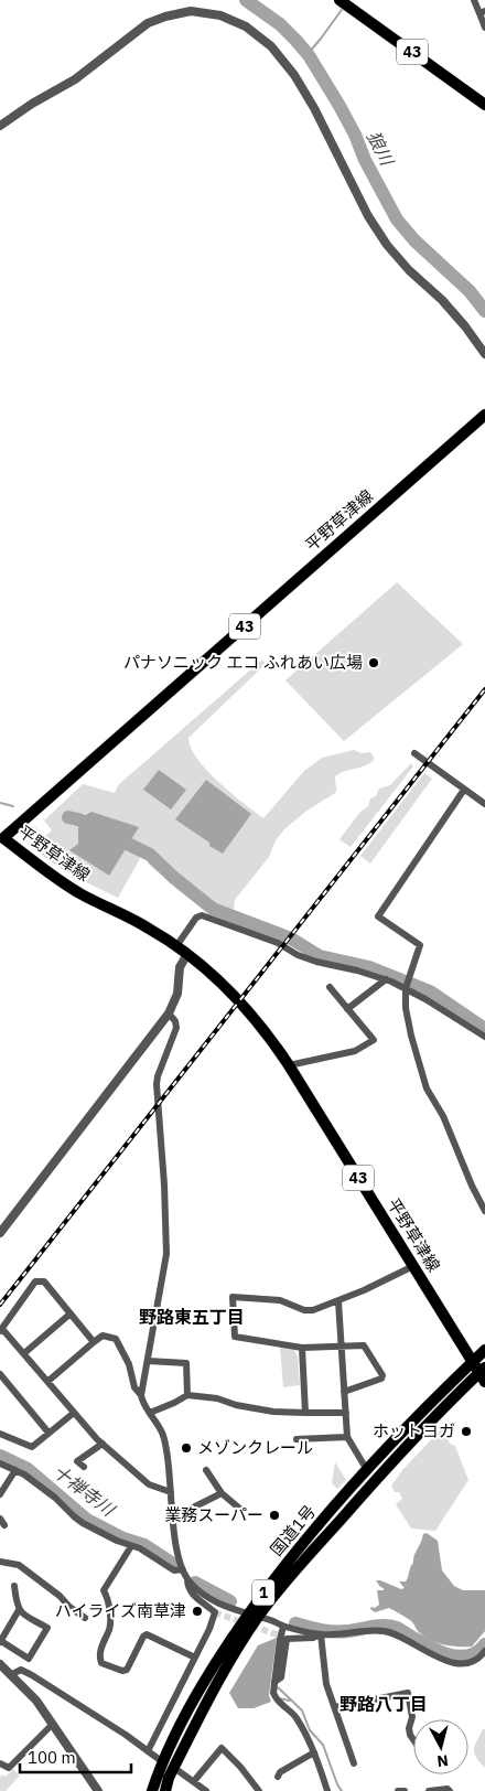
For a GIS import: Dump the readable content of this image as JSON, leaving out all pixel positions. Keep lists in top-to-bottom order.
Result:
{
  "streets": {
    "main road": [
      "43",
      "平野草津線",
      "国道1号",
      "1"
    ]
  },
  "crossings": [
    ["平野草津線", "国道1号"]
  ],
  "districts": ["野路東五丁目", "野路八丁目"],
  "water": ["狼川", "十禅寺川"],
  "places": [
    "パナソニック エコ ふれあい広場",
    "ホットヨガ",
    "メゾンクレール",
    "業務スーパー",
    "ハイライズ南草津"
  ],
  "scale_bar": "100 m",
  "north": "bottom"
}
